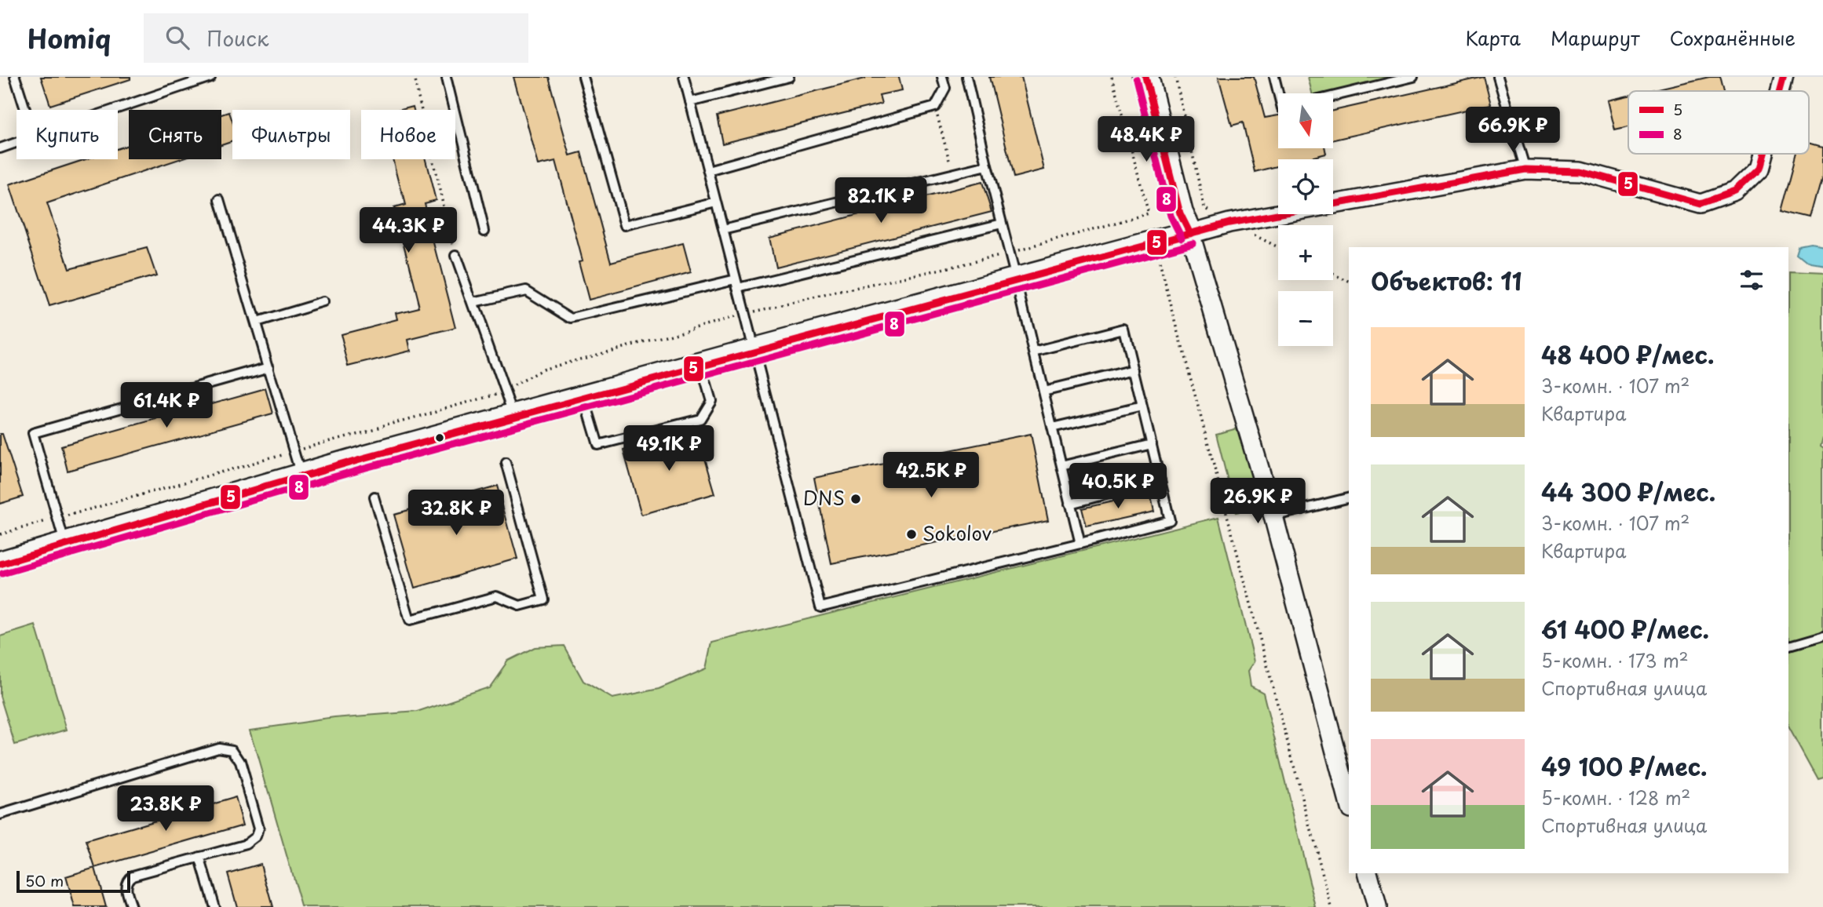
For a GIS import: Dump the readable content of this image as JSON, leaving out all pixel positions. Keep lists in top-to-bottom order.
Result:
{
  "places": ["DNS", "Sokolov"],
  "lines": ["transit line 5", "transit line 8"],
  "legend": ["5", "8"],
  "scale_bar": "50 m",
  "north": "bottom",
  "page": {
    "header": "Homiq",
    "search": "Поиск",
    "nav": ["Карта", "Маршрут", "Сохранённые"],
    "map_buttons": ["+", "−"],
    "price": [
      "66.9K ₽",
      "48.4K ₽",
      "82.1K ₽",
      "44.3K ₽",
      "61.4K ₽",
      "49.1K ₽",
      "42.5K ₽",
      "40.5K ₽",
      "26.9K ₽",
      "32.8K ₽",
      "23.8K ₽"
    ],
    "chip": [
      "Купить",
      "Снять",
      "Фильтры",
      "Новое"
    ],
    "heading": "Объектов: 11",
    "list": [
      {
        "name": "48 400 ₽/мес.",
        "note": "3-комн. · 107 m² · Квартира"
      },
      {
        "name": "44 300 ₽/мес.",
        "note": "3-комн. · 107 m² · Квартира"
      },
      {
        "name": "61 400 ₽/мес.",
        "note": "5-комн. · 173 m² · Спортивная улица"
      },
      {
        "name": "49 100 ₽/мес.",
        "note": "5-комн. · 128 m² · Спортивная улица"
      }
    ],
    "scale": "50 m"
  }
}
